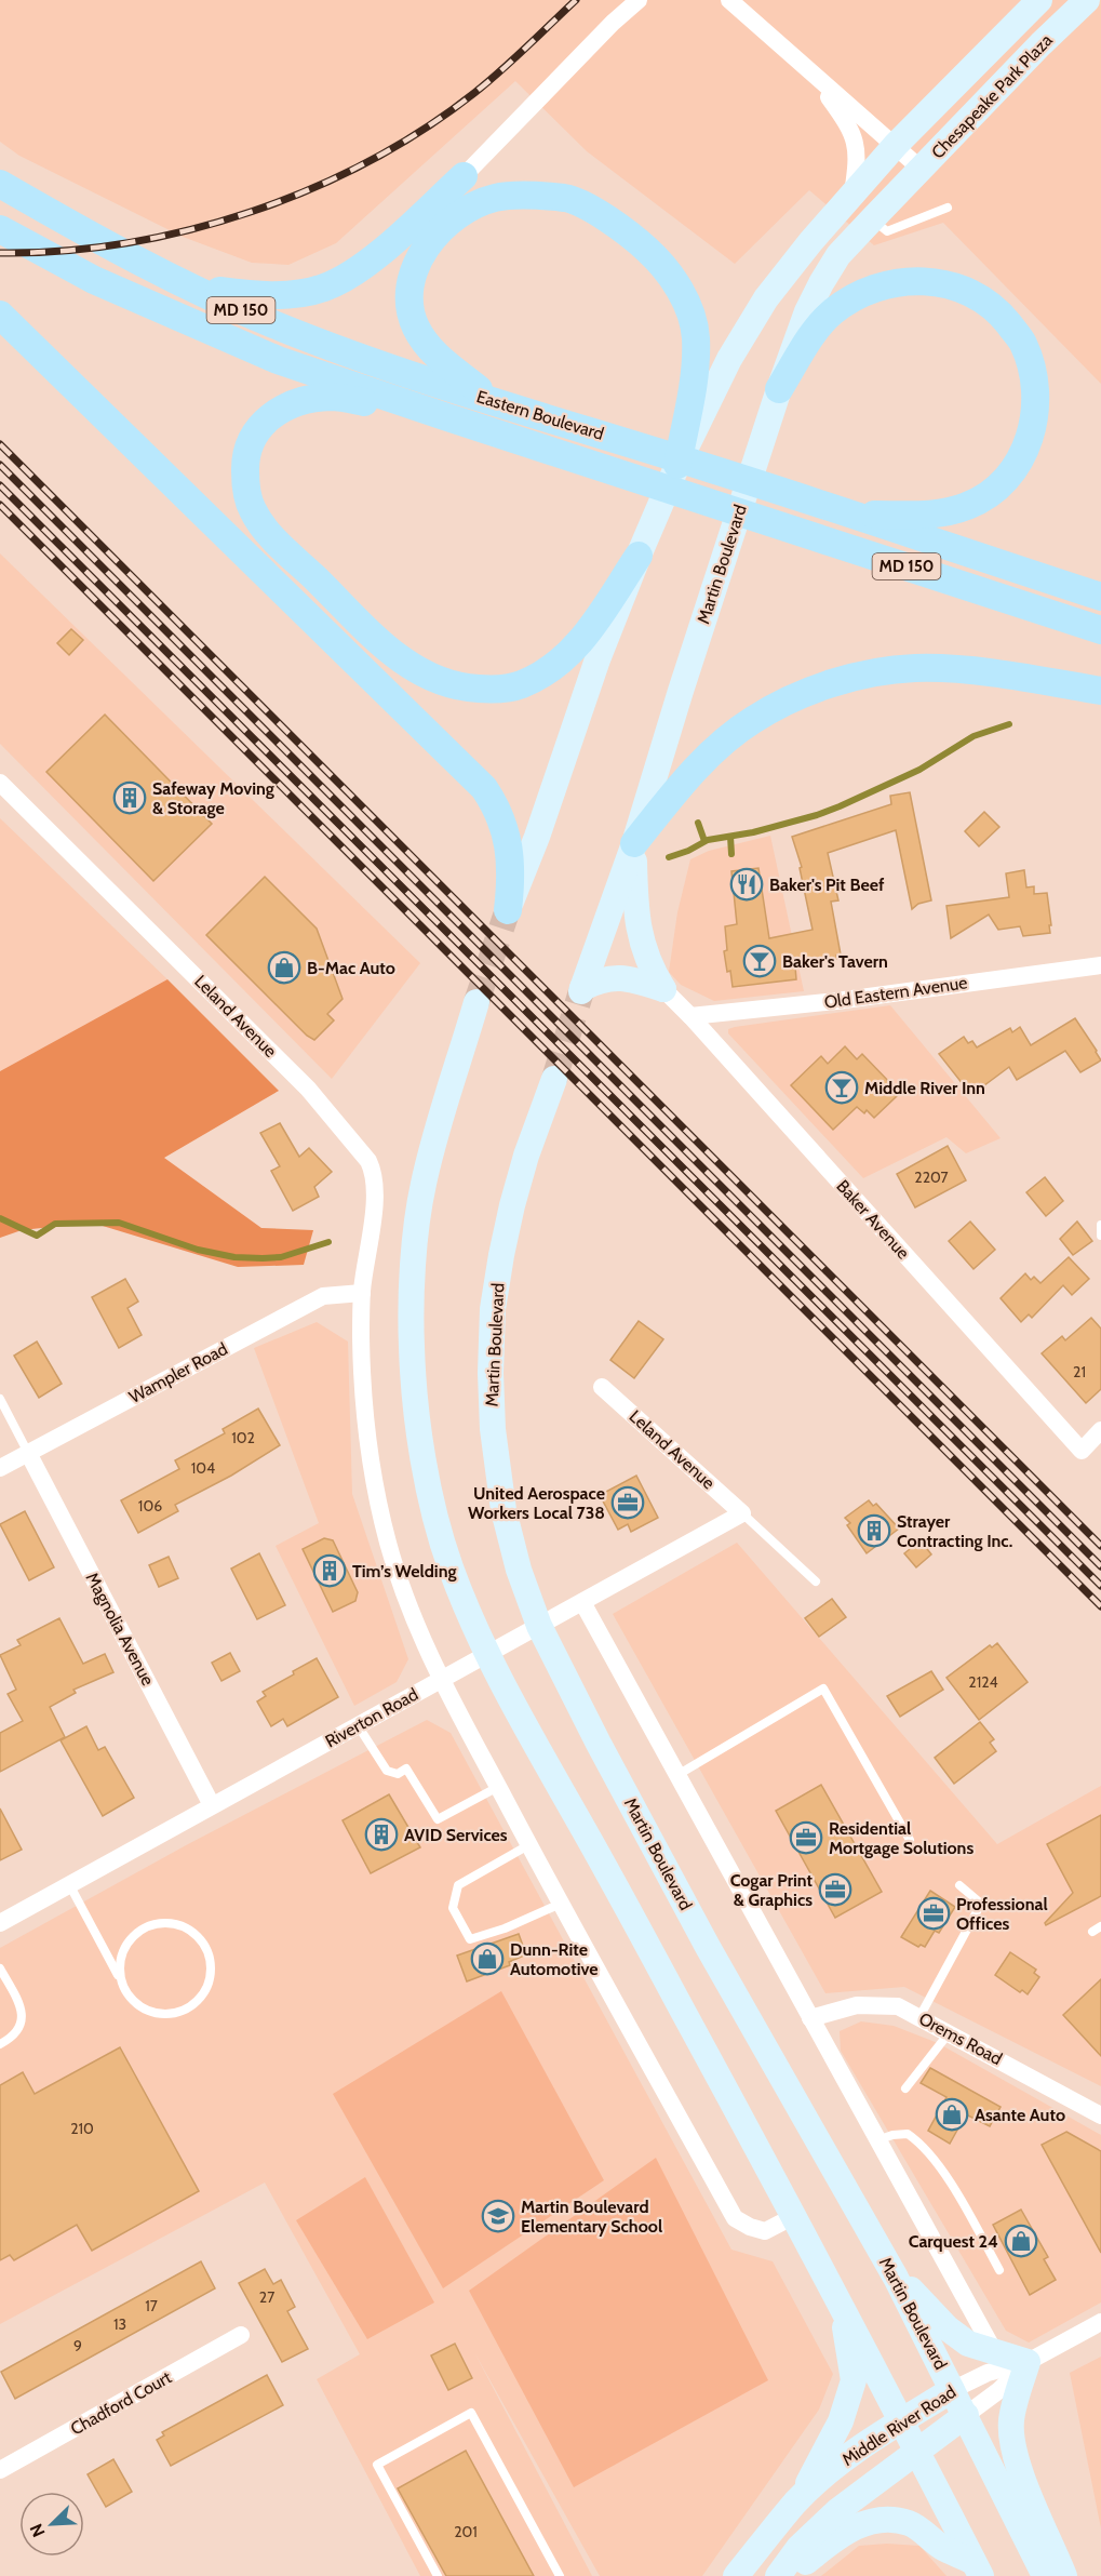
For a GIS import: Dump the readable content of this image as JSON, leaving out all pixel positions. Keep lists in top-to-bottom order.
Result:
{
  "streets": {
    "main road": [
      "Chesapeake Park Plaza",
      "MD 150",
      "Eastern Boulevard",
      "Martin Boulevard",
      "Middle River Road"
    ],
    "street": [
      "Old Eastern Avenue",
      "Leland Avenue",
      "Baker Avenue",
      "Wampler Road",
      "Magnolia Avenue",
      "Riverton Road",
      "Orems Road",
      "Chadford Court"
    ]
  },
  "crossings": [
    ["Chesapeake Park Plaza", "Martin Boulevard"],
    ["Martin Boulevard", "Baker Avenue"],
    ["Martin Boulevard", "Riverton Road"],
    ["Martin Boulevard", "Middle River Road"],
    ["Old Eastern Avenue", "Baker Avenue"],
    ["Leland Avenue", "Wampler Road"],
    ["Leland Avenue", "Riverton Road"],
    ["Wampler Road", "Magnolia Avenue"],
    ["Magnolia Avenue", "Riverton Road"]
  ],
  "places": {
    "building": [
      "Safeway Moving & Storage",
      "Strayer Contracting Inc.",
      "Tim’s Welding",
      "AVID Services"
    ],
    "restaurant": ["Baker's Pit Beef"],
    "bar": ["Baker's Tavern", "Middle River Inn"],
    "shop": [
      "B-Mac Auto",
      "Dunn-Rite Automotive",
      "Asante Auto",
      "Carquest 24"
    ],
    "office": [
      "United Aerospace Workers Local 738",
      "Residential Mortgage Solutions",
      "Cogar Print & Graphics",
      "Professional Offices"
    ],
    "school or university": ["Martin Boulevard Elementary School"]
  },
  "house_numbers": [
    "2207",
    "21",
    "102",
    "104",
    "106",
    "2124",
    "210",
    "27",
    "17",
    "13",
    "9",
    "201"
  ],
  "north": "bottom left"
}
